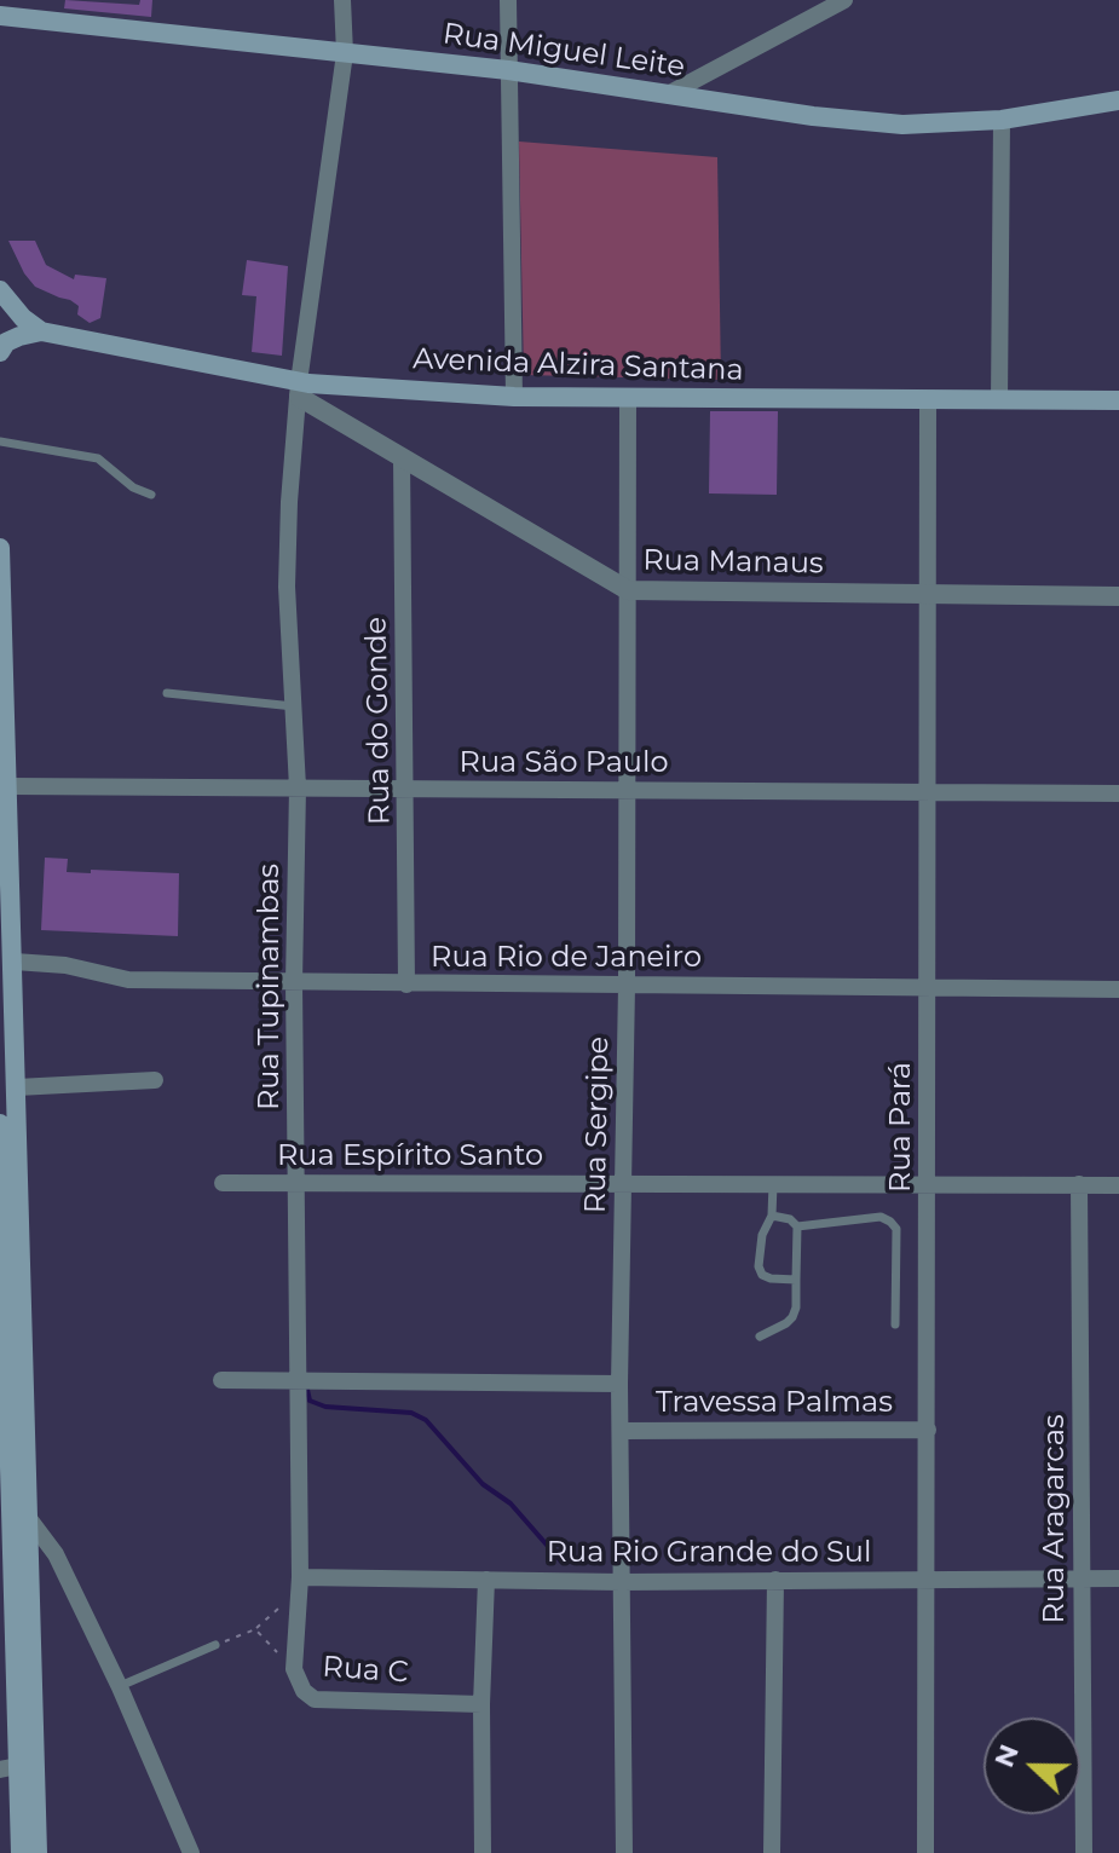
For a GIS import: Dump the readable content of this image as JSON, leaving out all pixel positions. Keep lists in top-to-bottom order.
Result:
{
  "streets": {
    "main road": ["Rua Miguel Leite", "Avenida Alzira Santana"],
    "street": [
      "Rua Manaus",
      "Rua do Gonde",
      "Rua São Paulo",
      "Rua Rio de Janeiro",
      "Rua Tupinambas",
      "Rua Sergipe",
      "Rua Pará",
      "Rua Espírito Santo",
      "Travessa Palmas",
      "Rua Aragarcas",
      "Rua Rio Grande do Sul",
      "Rua C"
    ]
  },
  "crossings": [
    ["Rua Miguel Leite", "Rua Tupinambas"],
    ["Avenida Alzira Santana", "Rua Manaus"],
    ["Avenida Alzira Santana", "Rua Tupinambas"],
    ["Avenida Alzira Santana", "Rua Sergipe"],
    ["Avenida Alzira Santana", "Rua Pará"],
    ["Rua Manaus", "Rua do Gonde"],
    ["Rua Manaus", "Rua Tupinambas"],
    ["Rua Manaus", "Rua Sergipe"],
    ["Rua Manaus", "Rua Pará"],
    ["Rua do Gonde", "Rua São Paulo"],
    ["Rua do Gonde", "Rua Rio de Janeiro"],
    ["Rua São Paulo", "Rua Tupinambas"],
    ["Rua São Paulo", "Rua Sergipe"],
    ["Rua São Paulo", "Rua Pará"],
    ["Rua Rio de Janeiro", "Rua Tupinambas"],
    ["Rua Rio de Janeiro", "Rua Sergipe"],
    ["Rua Rio de Janeiro", "Rua Pará"],
    ["Rua Tupinambas", "Rua Espírito Santo"],
    ["Rua Tupinambas", "Rua Rio Grande do Sul"],
    ["Rua Tupinambas", "Rua C"],
    ["Rua Sergipe", "Rua Espírito Santo"],
    ["Rua Sergipe", "Travessa Palmas"],
    ["Rua Sergipe", "Rua Rio Grande do Sul"],
    ["Rua Pará", "Rua Espírito Santo"],
    ["Rua Pará", "Travessa Palmas"],
    ["Rua Pará", "Rua Rio Grande do Sul"],
    ["Rua Espírito Santo", "Rua Aragarcas"],
    ["Rua Aragarcas", "Rua Rio Grande do Sul"],
    ["Rua Rio Grande do Sul", "Rua C"]
  ],
  "north": "left"
}
